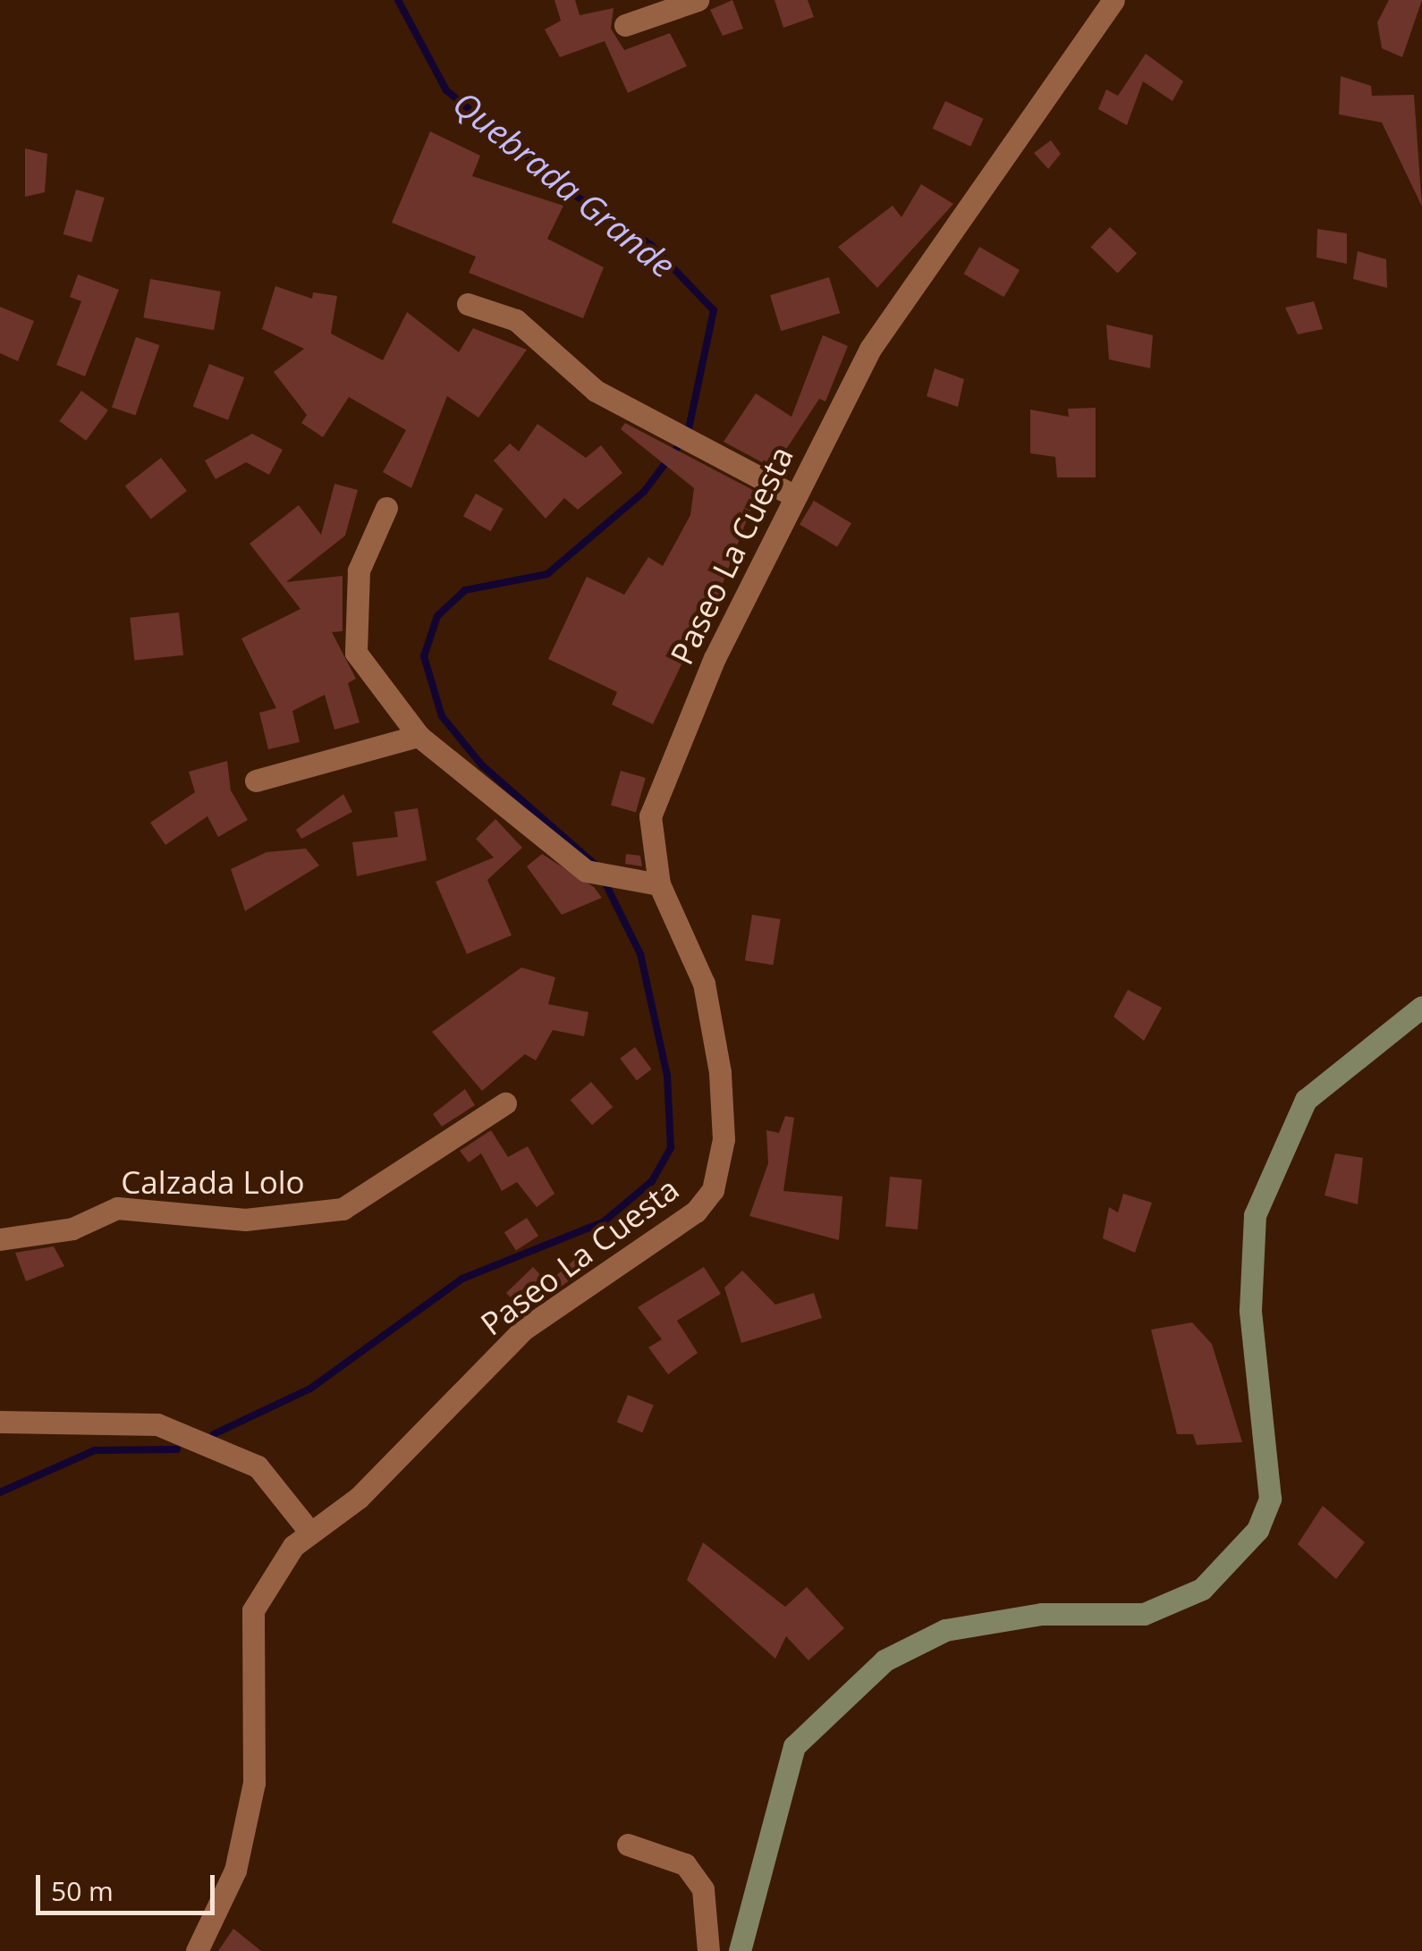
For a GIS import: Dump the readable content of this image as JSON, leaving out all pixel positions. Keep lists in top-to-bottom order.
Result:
{
  "streets": {
    "street": ["Paseo La Cuesta", "Calzada Lolo"]
  },
  "water": ["Quebrada Grande"],
  "scale_bar": "50 m"
}
